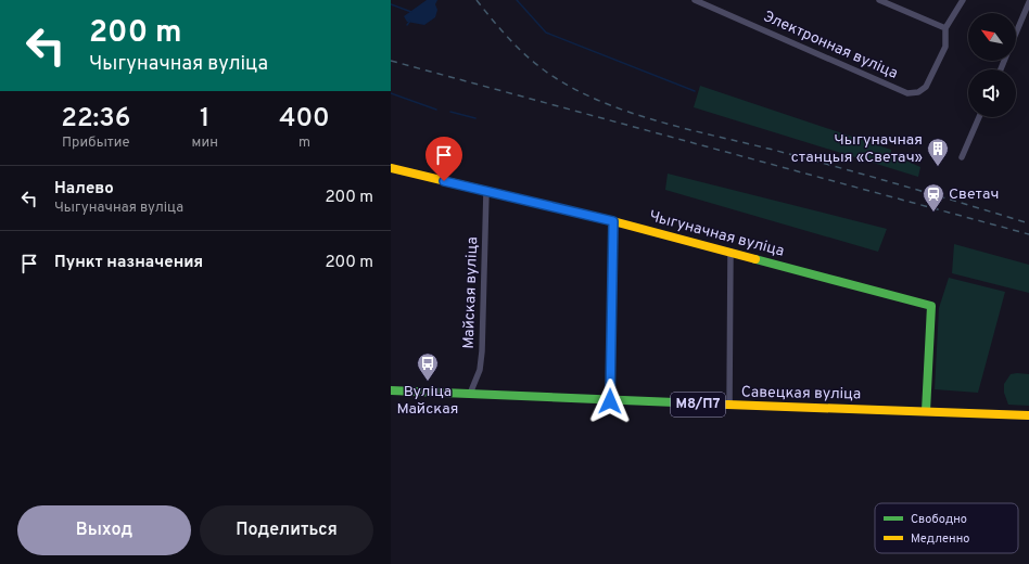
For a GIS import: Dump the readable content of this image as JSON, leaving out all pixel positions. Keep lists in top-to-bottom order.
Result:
{
  "streets": {
    "street": [
      "Электронная вуліца",
      "Чыгуначная вуліца",
      "Майская вуліца",
      "Савецкая вуліца",
      "М8/П7"
    ]
  },
  "crossings": [
    ["Чыгуначная вуліца", "Майская вуліца"],
    ["Чыгуначная вуліца", "Савецкая вуліца"],
    ["Майская вуліца", "Савецкая вуліца"]
  ],
  "places": {
    "building": ["Чыгуначная станцыя «Светач»"],
    "station": ["Светач"],
    "bus stop": ["Вуліца Майская"]
  },
  "legend": ["Свободно", "Медленно"],
  "north": "top left",
  "page": {
    "turn": ["200 m", "Чыгуначная вуліца"],
    "eta": [
      "22:36",
      "Прибытие",
      "1",
      "мин",
      "400",
      "m"
    ],
    "list": [
      {
        "name": "Налево",
        "note": "Чыгуначная вуліца",
        "value": "200 m"
      },
      {
        "name": "Пункт назначения",
        "value": "200 m"
      }
    ],
    "buttons": ["Выход", "Поделиться"]
  }
}
